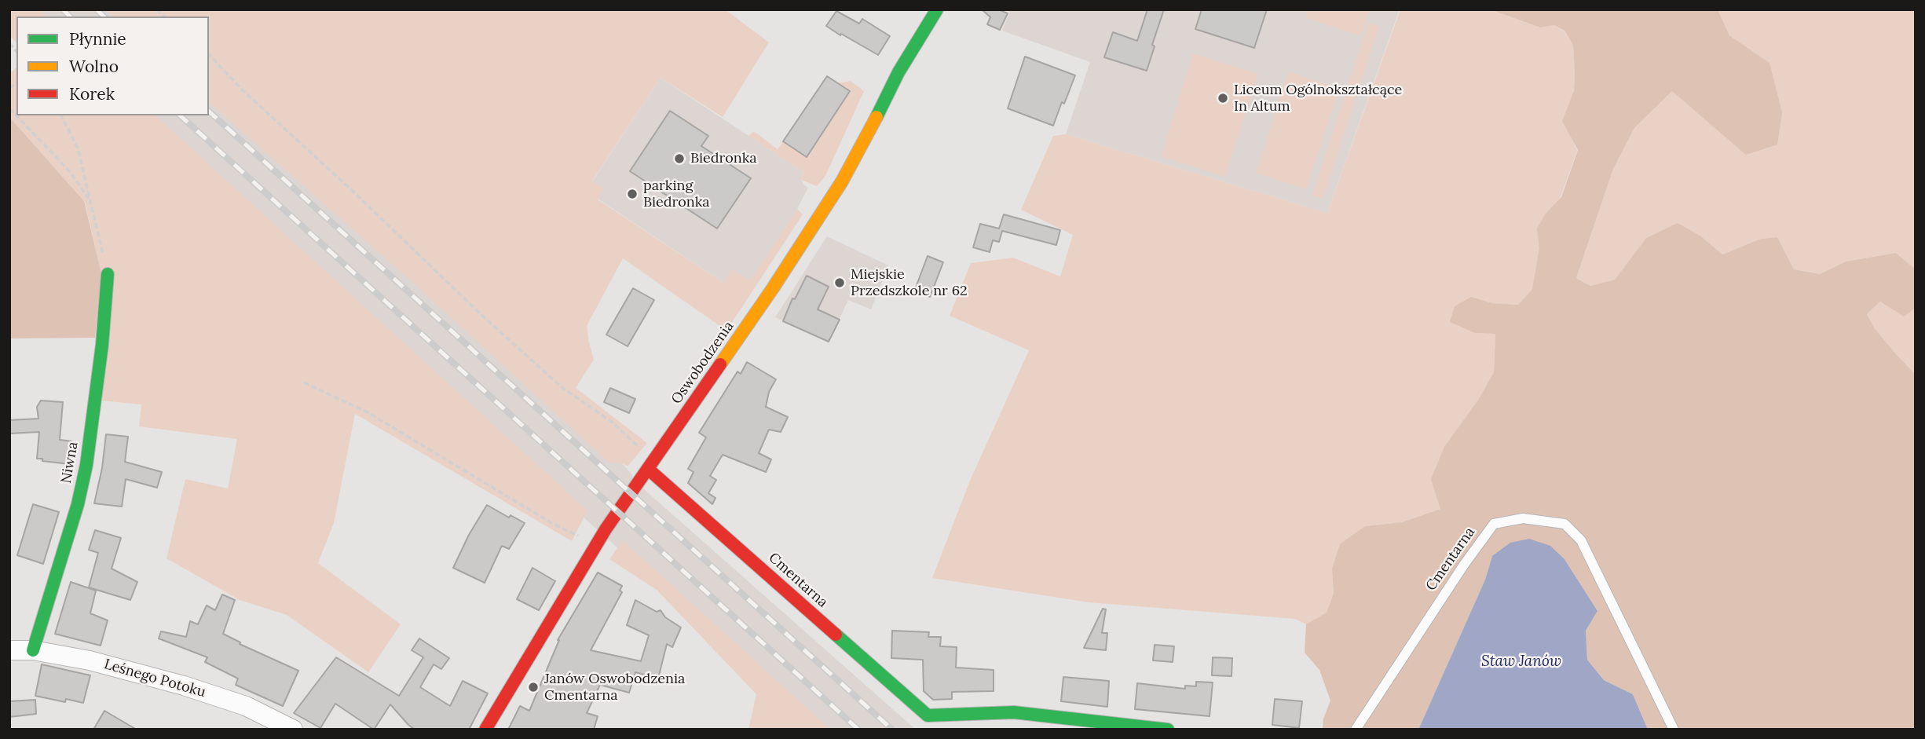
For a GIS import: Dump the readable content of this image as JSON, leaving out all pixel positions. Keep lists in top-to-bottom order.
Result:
{
  "streets": {
    "street": [
      "Oswobodzenia",
      "Niwna",
      "Cmentarna",
      "Leśnego Potoku"
    ]
  },
  "crossings": [
    ["Oswobodzenia", "Cmentarna"],
    ["Niwna", "Leśnego Potoku"]
  ],
  "water": ["Staw Janów"],
  "places": [
    "Liceum Ogólnokształcące In Altum",
    "Biedronka",
    "parking Biedronka",
    "Miejskie Przedszkole nr 62",
    "Janów Oswobodzenia Cmentarna"
  ],
  "legend": ["Płynnie", "Wolno", "Korek"]
}
